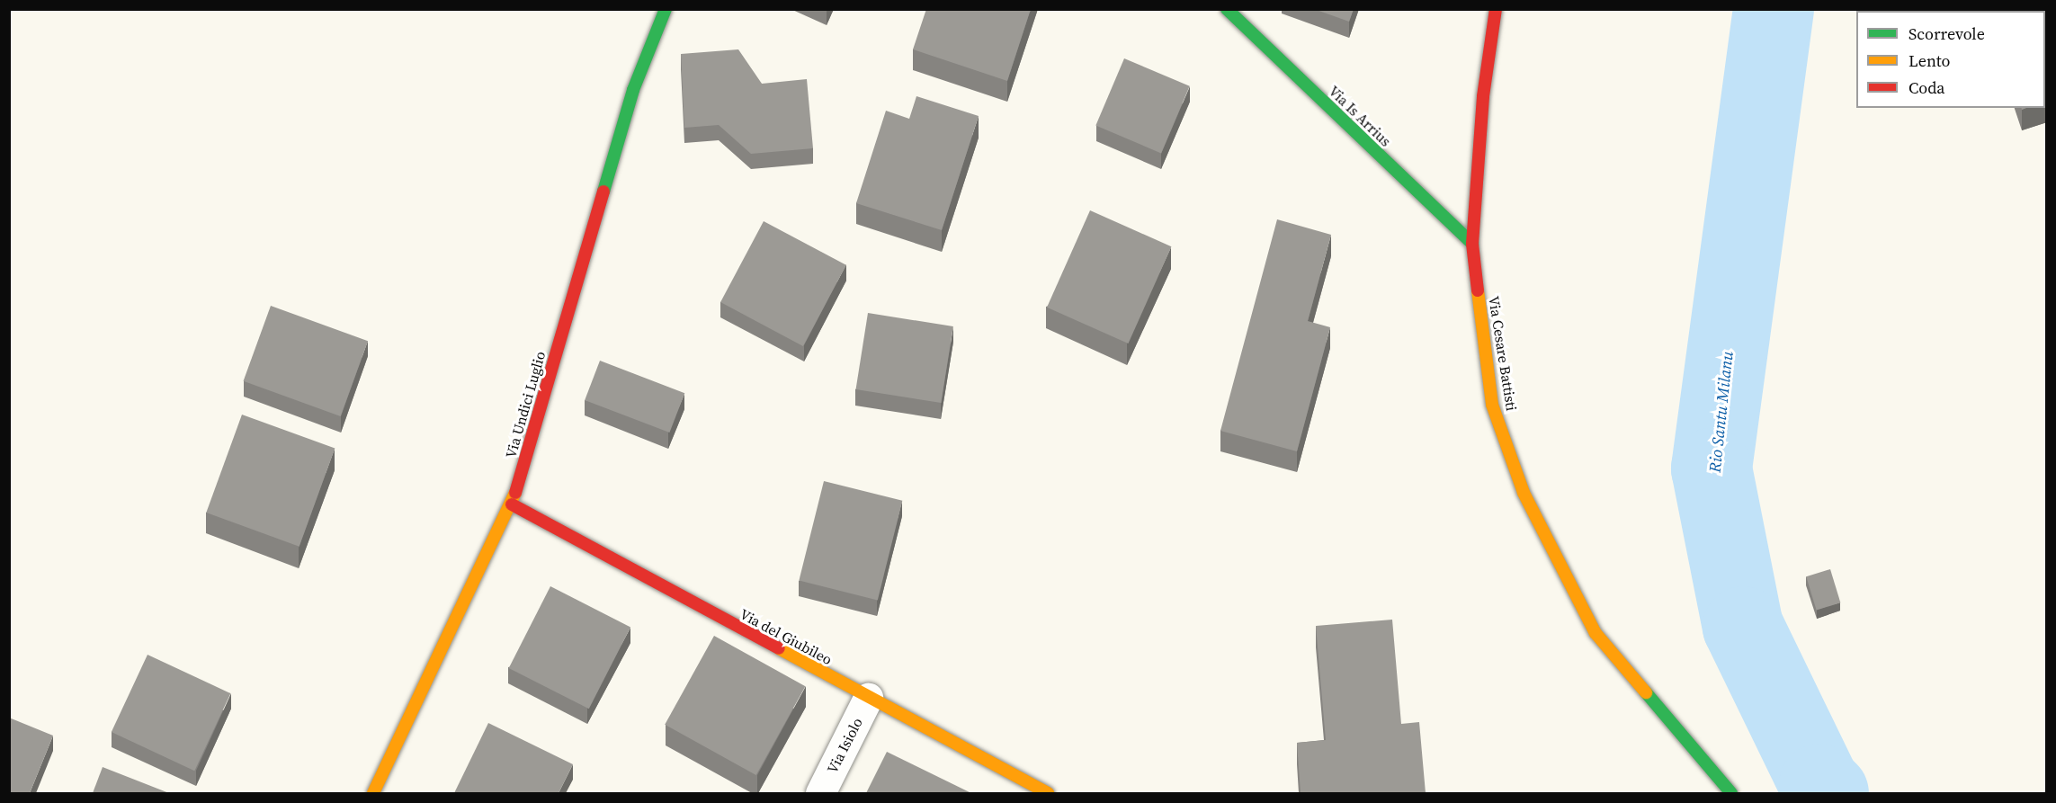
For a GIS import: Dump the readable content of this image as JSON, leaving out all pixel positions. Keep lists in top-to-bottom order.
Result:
{
  "streets": {
    "street": [
      "Via Is Arrius",
      "Via Cesare Battisti",
      "Via Undici Luglio",
      "Via del Giubileo",
      "Via Isiolo"
    ]
  },
  "crossings": [
    ["Via Is Arrius", "Via Cesare Battisti"],
    ["Via Undici Luglio", "Via del Giubileo"],
    ["Via del Giubileo", "Via Isiolo"]
  ],
  "water": ["Rio Santu Milanu"],
  "legend": ["Scorrevole", "Lento", "Coda"]
}
